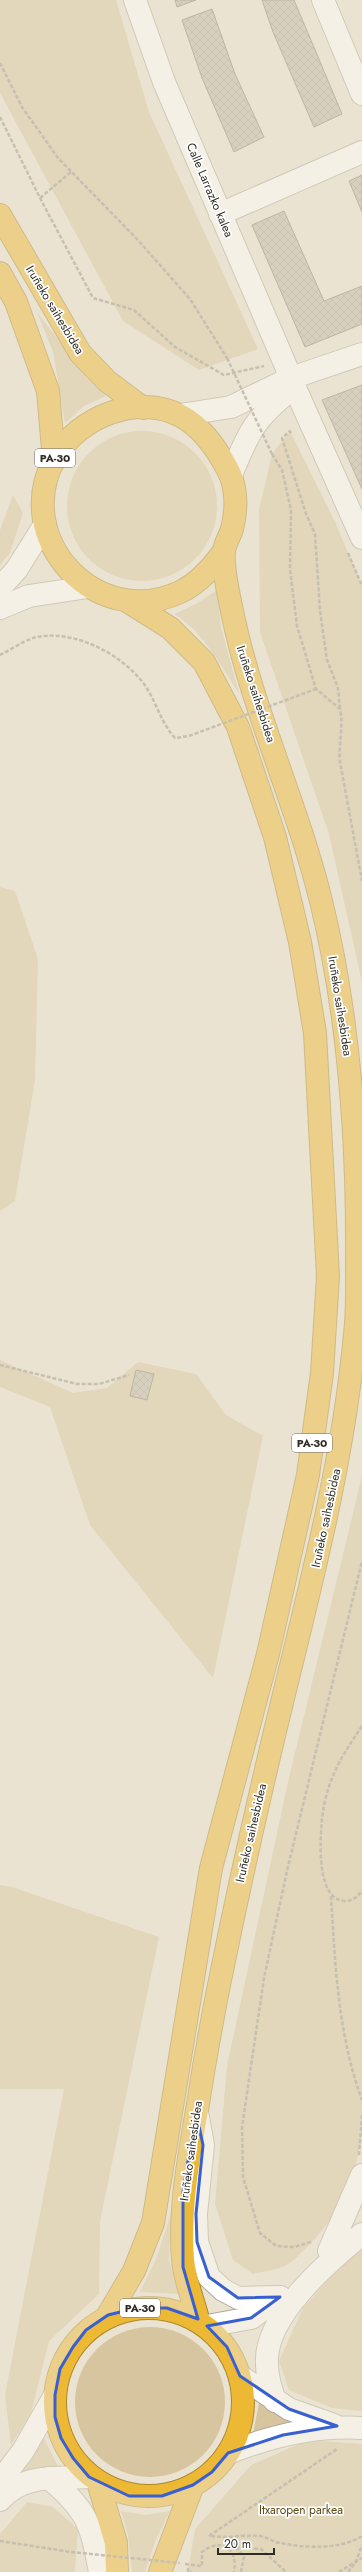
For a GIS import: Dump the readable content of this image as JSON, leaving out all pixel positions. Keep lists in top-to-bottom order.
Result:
{
  "streets": {
    "highway": ["Iruñeko saihesbidea", "PA-30"],
    "street": ["Calle Larrazko kalea"]
  },
  "crossings": [
    ["Iruñeko saihesbidea", "PA-30"]
  ],
  "parks": ["Itxaropen parkea"],
  "scale_bar": "20 m"
}
